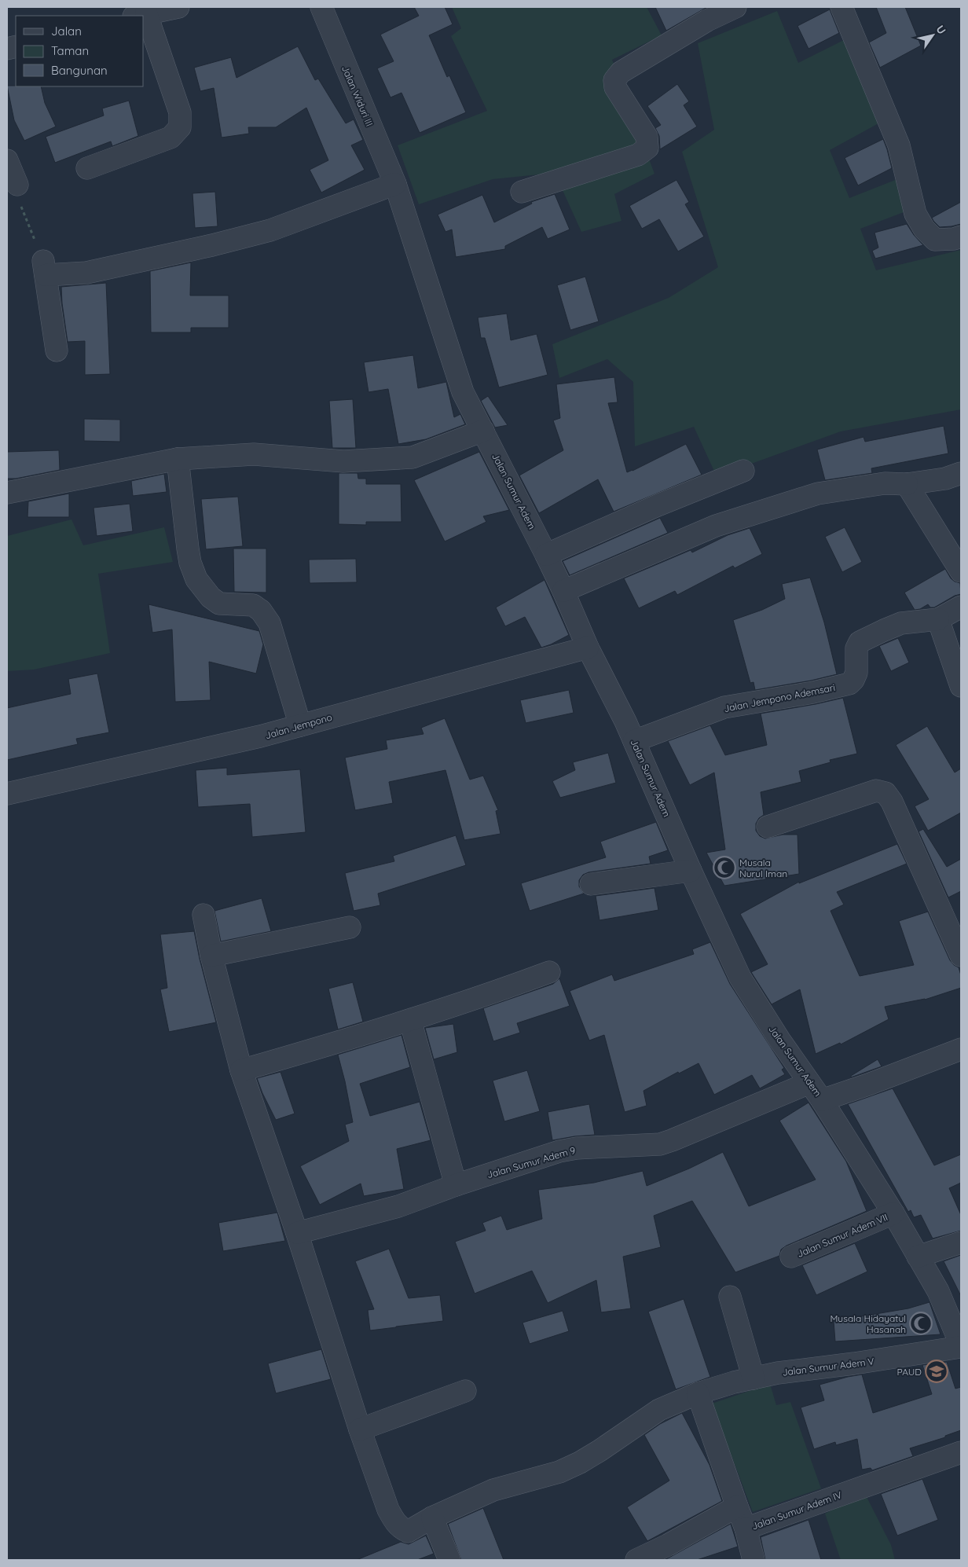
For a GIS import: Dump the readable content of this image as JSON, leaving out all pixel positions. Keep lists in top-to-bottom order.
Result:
{
  "streets": {
    "street": [
      "Jalan Widuri III",
      "Jalan Sumur Adem",
      "Jalan Jempono Ademsari",
      "Jalan Jempono",
      "Jalan Sumur Adem 9",
      "Jalan Sumur Adem VII",
      "Jalan Sumur Adem V",
      "Jalan Sumur Adem IV"
    ]
  },
  "crossings": [
    ["Jalan Widuri III", "Jalan Sumur Adem"],
    ["Jalan Sumur Adem", "Jalan Jempono Ademsari"],
    ["Jalan Sumur Adem", "Jalan Jempono"],
    ["Jalan Sumur Adem", "Jalan Sumur Adem 9"],
    ["Jalan Sumur Adem", "Jalan Sumur Adem VII"],
    ["Jalan Sumur Adem", "Jalan Sumur Adem V"],
    ["Jalan Sumur Adem V", "Jalan Sumur Adem IV"]
  ],
  "places": {
    "mosque": ["Musala Nurul Iman", "Musala Hidayatul Hasanah"],
    "school or university": ["PAUD"]
  },
  "legend": ["Jalan", "Taman", "Bangunan"],
  "north": "top right"
}
